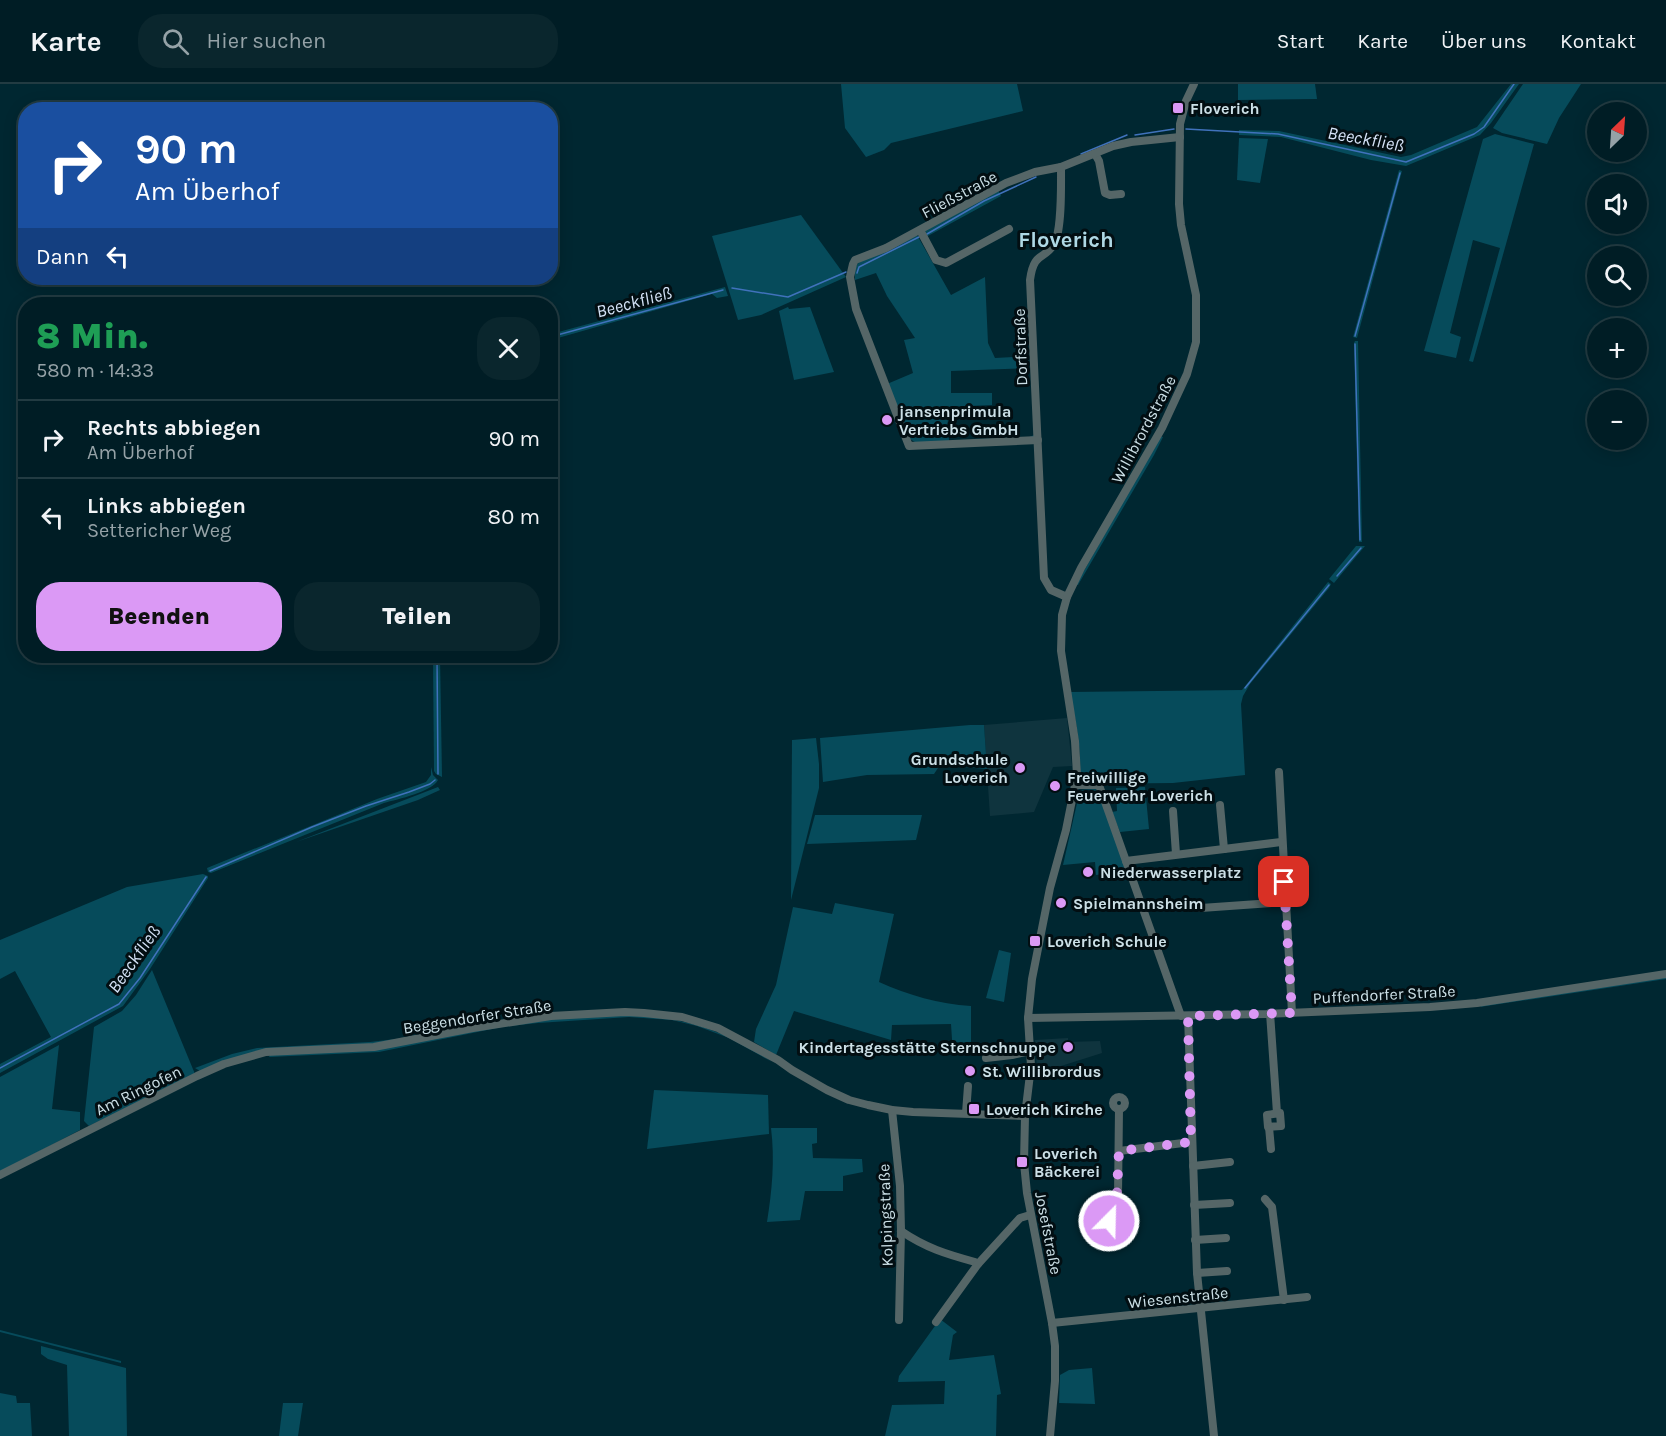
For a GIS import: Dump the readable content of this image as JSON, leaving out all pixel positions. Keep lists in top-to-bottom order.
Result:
{
  "streets": {
    "street": [
      "Fließstraße",
      "Dorfstraße",
      "Willibrordstraße",
      "Puffendorfer Straße",
      "Beggendorfer Straße",
      "Am Ringofen",
      "Kolpingstraße",
      "Josefstraße",
      "Wiesenstraße"
    ]
  },
  "crossings": [
    ["Fließstraße", "Dorfstraße"],
    ["Fließstraße", "Willibrordstraße"],
    ["Dorfstraße", "Willibrordstraße"],
    ["Willibrordstraße", "Josefstraße"],
    ["Puffendorfer Straße", "Josefstraße"],
    ["Beggendorfer Straße", "Am Ringofen"],
    ["Beggendorfer Straße", "Kolpingstraße"],
    ["Beggendorfer Straße", "Josefstraße"],
    ["Josefstraße", "Wiesenstraße"]
  ],
  "districts": ["Floverich"],
  "water": ["Beeckfließ"],
  "places": {
    "transit": [
      "Floverich",
      "Loverich Schule",
      "Loverich Kirche",
      "Loverich Bäckerei"
    ],
    "other": [
      "jansenprimula Vertriebs GmbH",
      "Grundschule Loverich",
      "Freiwillige Feuerwehr Loverich",
      "Niederwasserplatz",
      "Spielmannsheim",
      "Kindertagesstätte Sternschnuppe",
      "St. Willibrordus"
    ]
  },
  "north": "top right",
  "page": {
    "header": "Karte",
    "search": "Hier suchen",
    "nav": [
      "Start",
      "Karte",
      "Über uns",
      "Kontakt"
    ],
    "map_buttons": ["+", "−"],
    "turn": ["90 m", "Am Überhof"],
    "then": "Dann",
    "heading": ["8 Min.", "580 m · 14:33"],
    "list": [
      {
        "name": "Rechts abbiegen",
        "note": "Am Überhof",
        "value": "90 m"
      },
      {
        "name": "Links abbiegen",
        "note": "Settericher Weg",
        "value": "80 m"
      }
    ],
    "buttons": ["Beenden", "Teilen"]
  }
}
